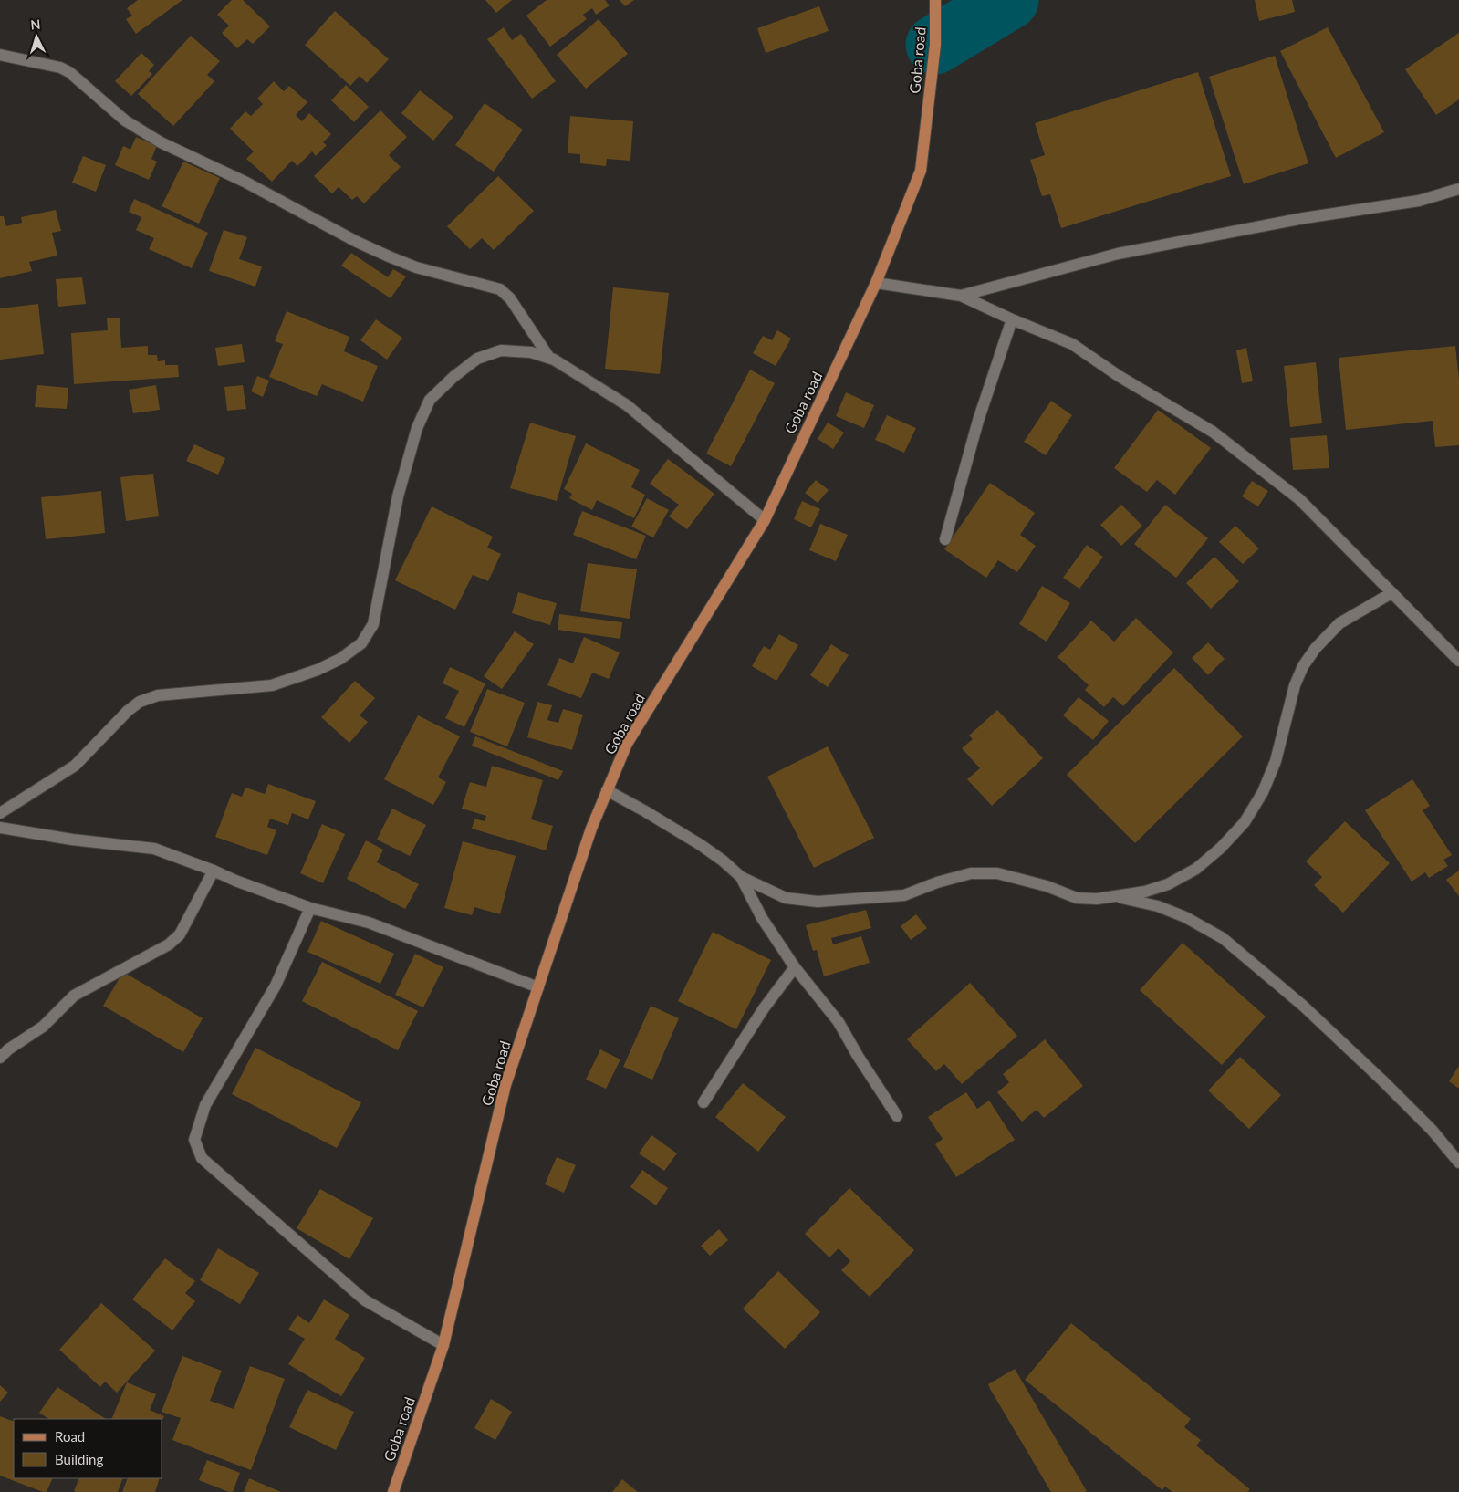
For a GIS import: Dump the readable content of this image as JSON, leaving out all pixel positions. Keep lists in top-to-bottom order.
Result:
{
  "streets": {
    "main road": ["Goba road"]
  },
  "legend": ["Road", "Building"],
  "north": "top"
}
